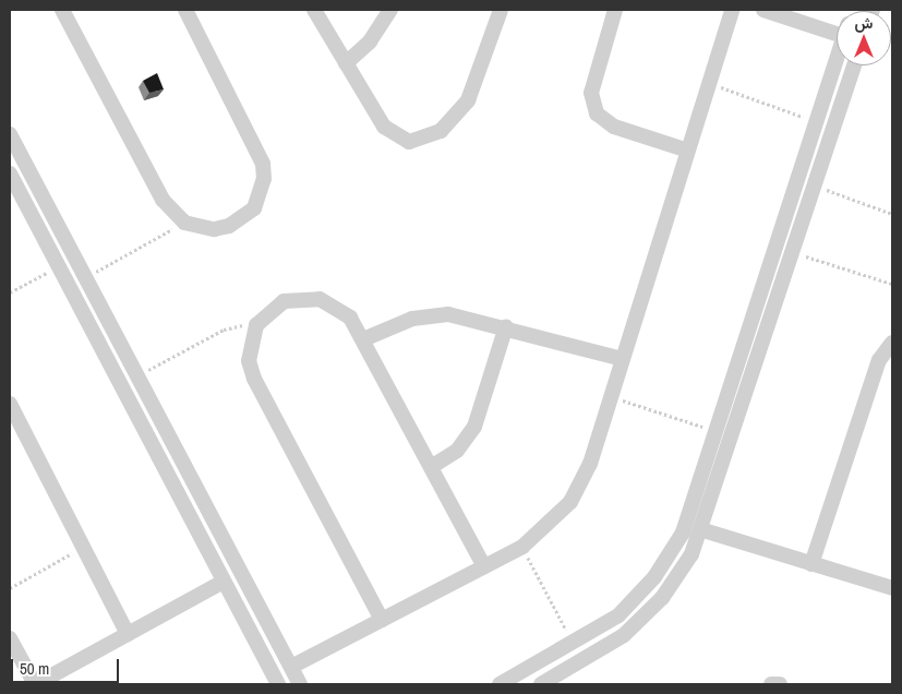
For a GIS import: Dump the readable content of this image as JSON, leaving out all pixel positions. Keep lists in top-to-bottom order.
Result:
{
  "scale_bar": "50 m",
  "north": "top"
}
